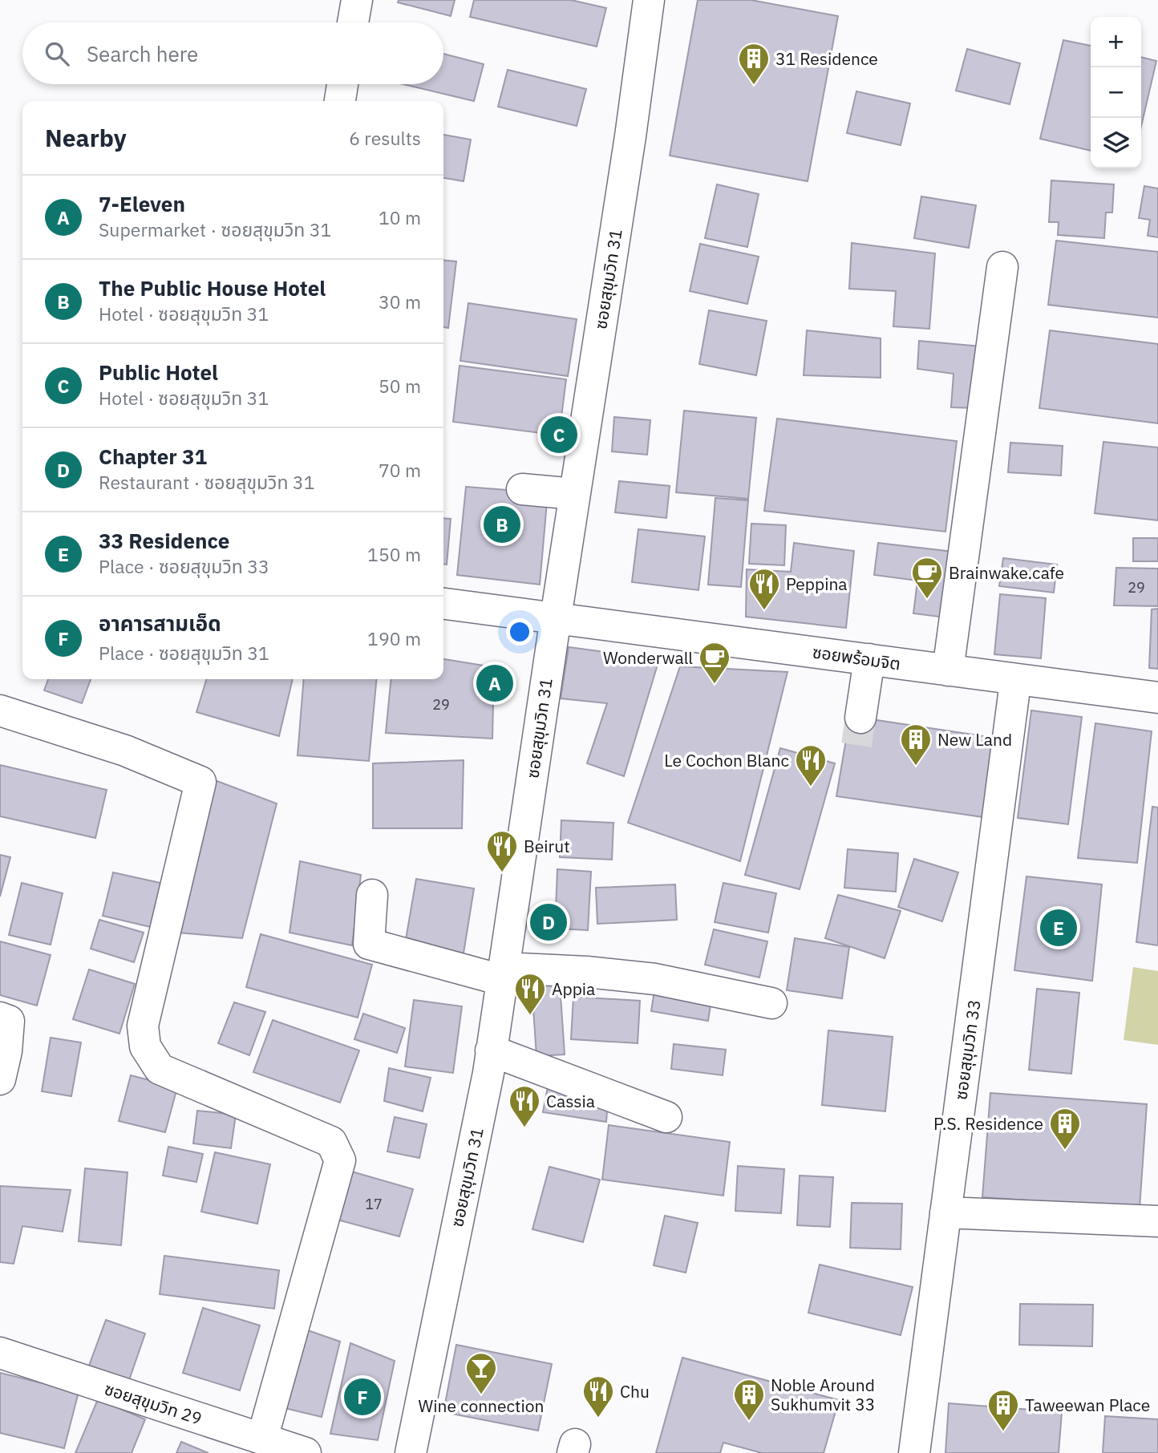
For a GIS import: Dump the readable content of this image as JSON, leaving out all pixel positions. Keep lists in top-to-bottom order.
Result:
{
  "streets": {
    "street": [
      "ซอยสุขุมวิท 31",
      "ซอยพร้อมจิต",
      "ซอยสุขุมวิท 33",
      "ซอยสุขุมวิท 29"
    ]
  },
  "crossings": [
    ["ซอยสุขุมวิท 31", "ซอยพร้อมจิต"],
    ["ซอยพร้อมจิต", "ซอยสุขุมวิท 33"]
  ],
  "places": {
    "building": [
      "31 Residence",
      "New Land",
      "P.S. Residence",
      "Noble Around Sukhumvit 33",
      "Taweewan Place"
    ],
    "cafe": ["Brainwake.cafe", "Wonderwall"],
    "restaurant": [
      "Peppina",
      "Le Cochon Blanc",
      "Beirut",
      "Appia",
      "Cassia",
      "Chu"
    ],
    "bar": ["Wine connection"]
  },
  "house_numbers": ["29", "29", "17"],
  "page": {
    "map_buttons": ["+", "−"],
    "search": "Search here",
    "heading": ["Nearby", "6 results"],
    "list": [
      {
        "mark": "A",
        "name": "7-Eleven",
        "note": "Supermarket · ซอยสุขุมวิท 31",
        "value": "10 m"
      },
      {
        "mark": "B",
        "name": "The Public House Hotel",
        "note": "Hotel · ซอยสุขุมวิท 31",
        "value": "30 m"
      },
      {
        "mark": "C",
        "name": "Public Hotel",
        "note": "Hotel · ซอยสุขุมวิท 31",
        "value": "50 m"
      },
      {
        "mark": "D",
        "name": "Chapter 31",
        "note": "Restaurant · ซอยสุขุมวิท 31",
        "value": "70 m"
      },
      {
        "mark": "E",
        "name": "33 Residence",
        "note": "Place · ซอยสุขุมวิท 33",
        "value": "150 m"
      },
      {
        "mark": "F",
        "name": "อาคารสามเอ็ด",
        "note": "Place · ซอยสุขุมวิท 31",
        "value": "190 m"
      }
    ],
    "pins": [
      "C",
      "B",
      "A",
      "D",
      "E",
      "F"
    ]
  }
}
